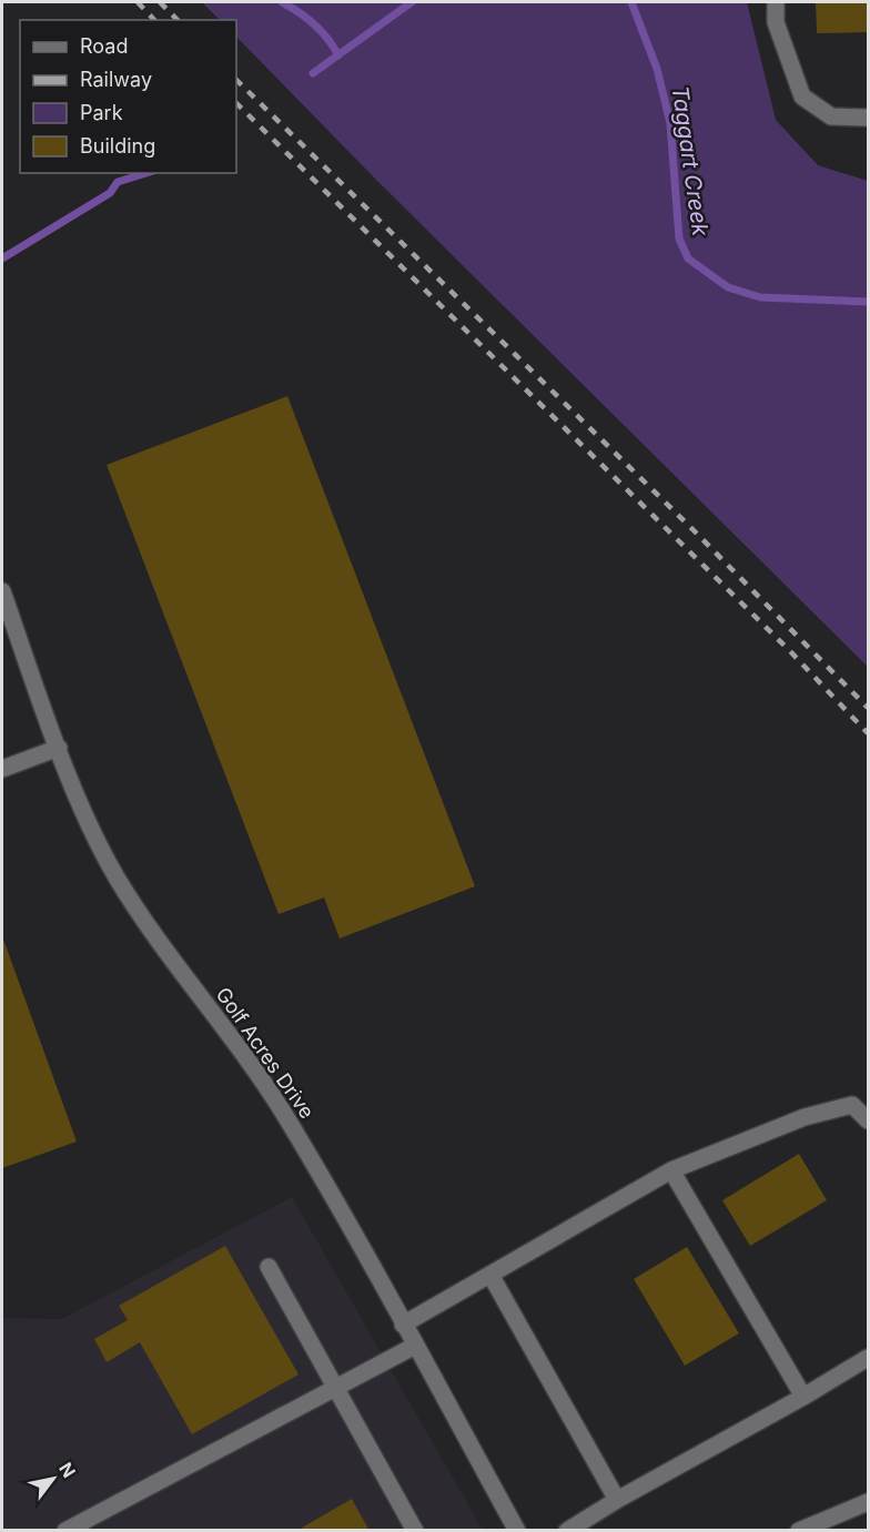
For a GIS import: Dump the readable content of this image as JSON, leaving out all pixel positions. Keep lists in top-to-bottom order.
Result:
{
  "streets": {
    "street": ["Golf Acres Drive"]
  },
  "water": ["Taggart Creek"],
  "legend": [
    "Road",
    "Railway",
    "Park",
    "Building"
  ],
  "north": "top right"
}
